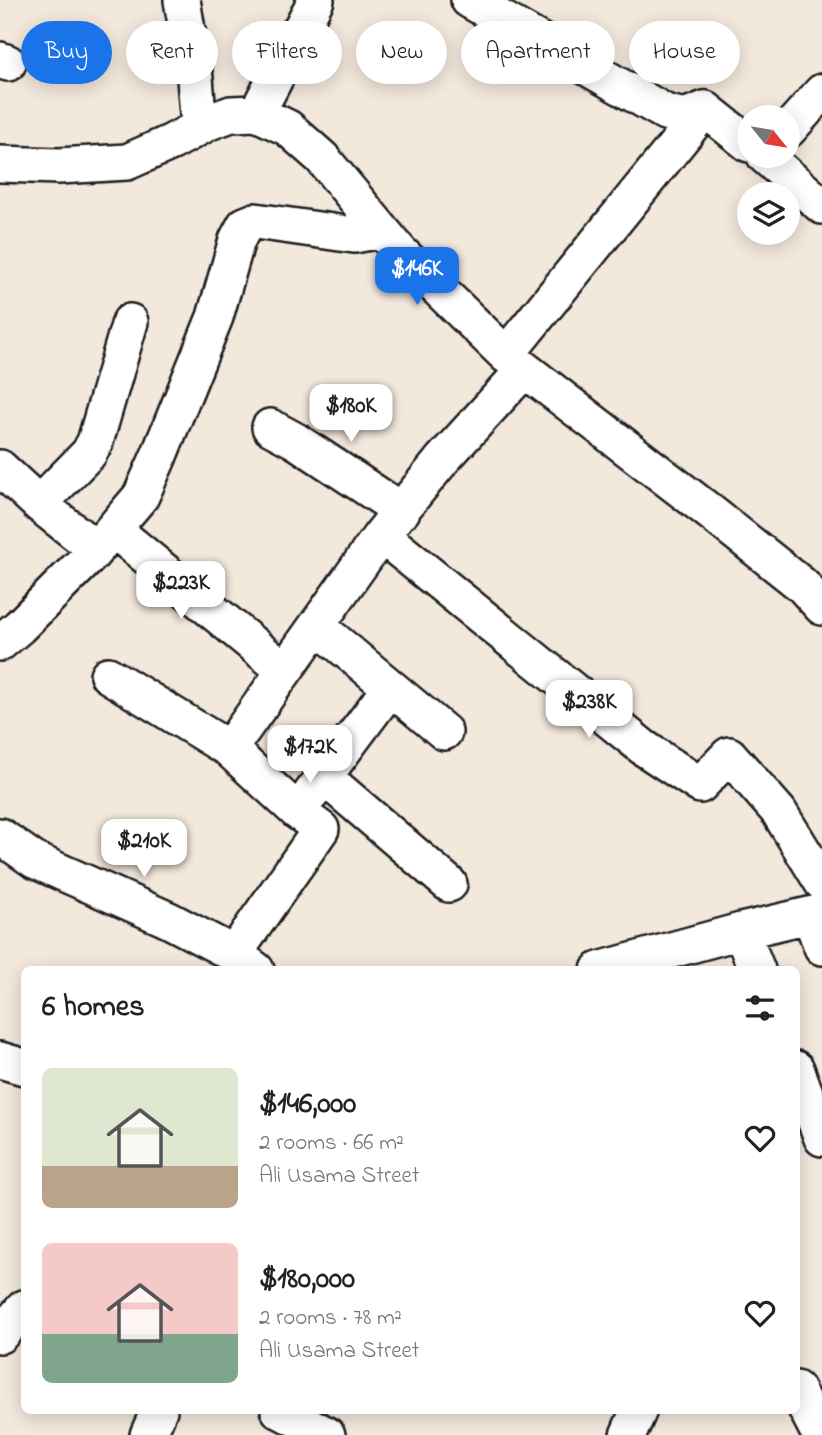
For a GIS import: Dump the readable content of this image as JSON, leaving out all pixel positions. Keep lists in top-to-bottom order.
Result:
{
  "north": "bottom right",
  "page": {
    "chip": [
      "Buy",
      "Rent",
      "Filters",
      "New",
      "Apartment",
      "House"
    ],
    "price": [
      "$146K",
      "$180K",
      "$223K",
      "$238K",
      "$172K",
      "$210K"
    ],
    "heading": "6 homes",
    "list": [
      {
        "name": "$146,000",
        "note": "2 rooms · 66 m² · Ali Usama Street"
      },
      {
        "name": "$180,000",
        "note": "2 rooms · 78 m² · Ali Usama Street"
      }
    ]
  }
}
